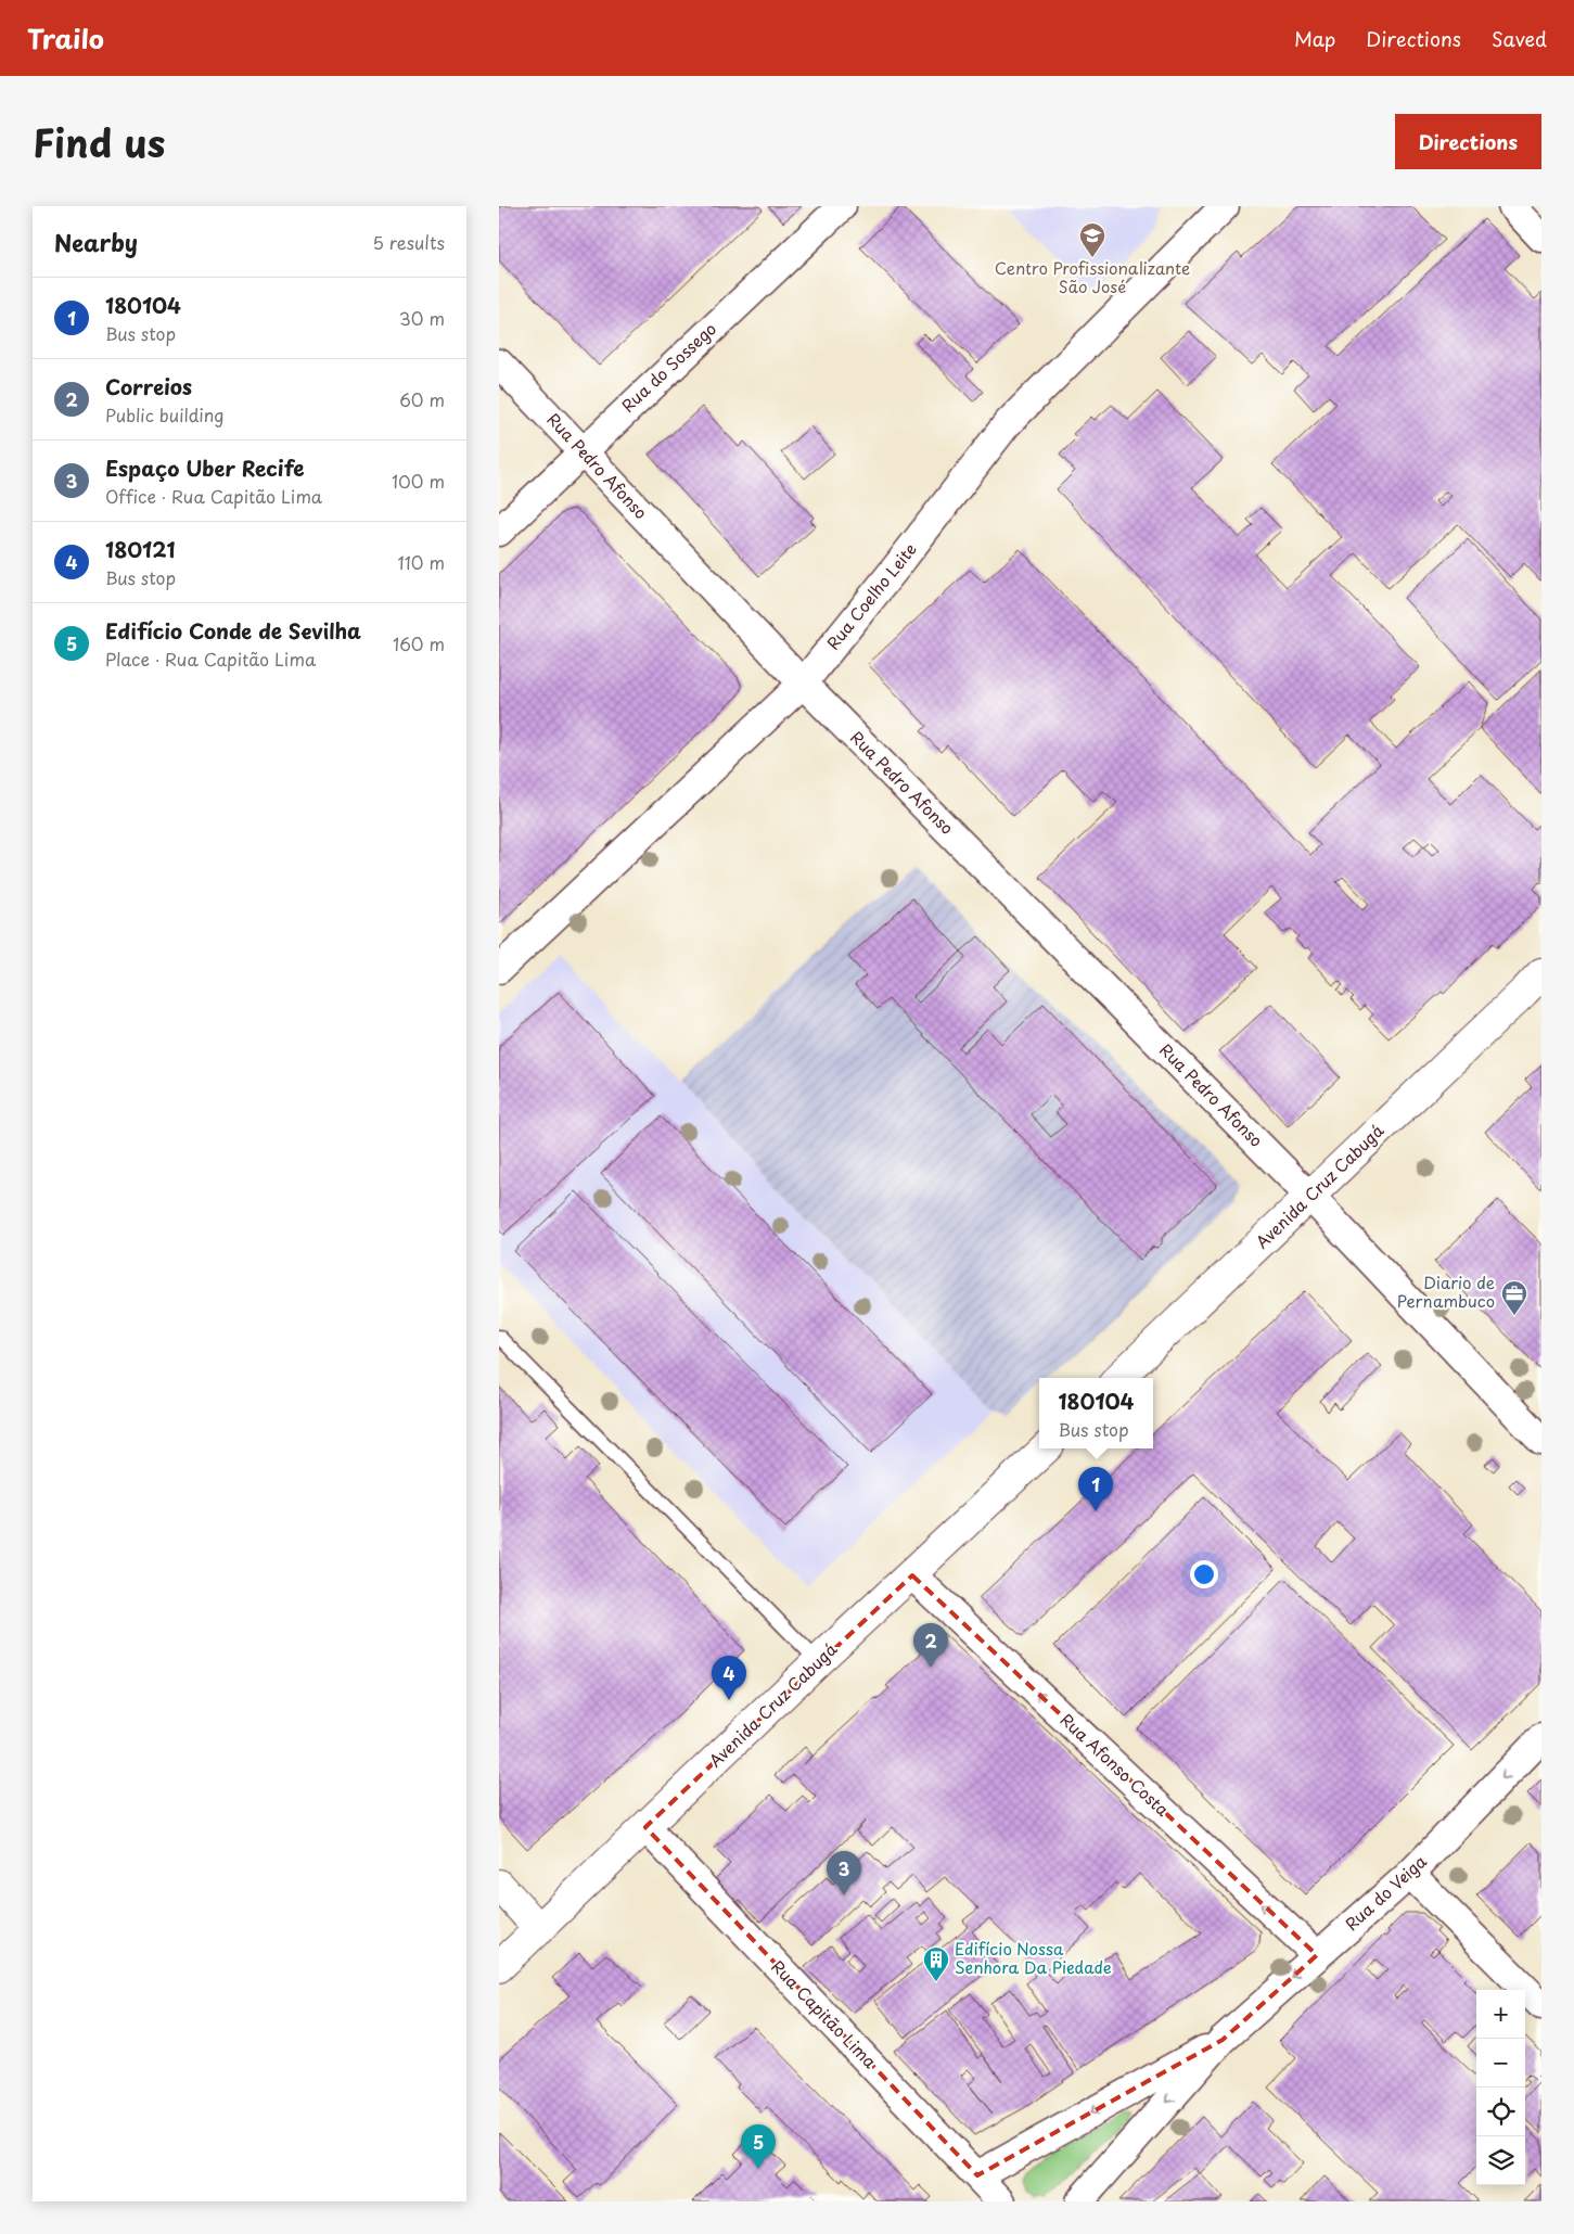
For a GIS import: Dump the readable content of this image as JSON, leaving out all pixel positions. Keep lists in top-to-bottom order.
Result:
{
  "streets": {
    "main road": ["Avenida Cruz Cabugá"],
    "street": [
      "Rua do Sossego",
      "Rua Pedro Afonso",
      "Rua Coelho Leite",
      "Rua Afonso Costa",
      "Rua do Veiga",
      "Rua Capitão Lima"
    ]
  },
  "crossings": [
    ["Rua do Sossego", "Rua Pedro Afonso"],
    ["Rua Pedro Afonso", "Rua Coelho Leite"],
    ["Rua Pedro Afonso", "Avenida Cruz Cabugá"],
    ["Avenida Cruz Cabugá", "Rua Afonso Costa"],
    ["Avenida Cruz Cabugá", "Rua Capitão Lima"],
    ["Rua Afonso Costa", "Rua do Veiga"],
    ["Rua do Veiga", "Rua Capitão Lima"]
  ],
  "one_way": ["Rua Afonso Costa", "Rua do Veiga"],
  "places": {
    "school or university": ["Centro Profissionalizante São José"],
    "office": ["Diario de Pernambuco"],
    "building": ["Edifício Nossa Senhora Da Piedade"]
  },
  "page": {
    "header": "Trailo",
    "nav": ["Map", "Directions", "Saved"],
    "title": "Find us",
    "buttons": "Directions",
    "heading": ["Nearby", "5 results"],
    "list": [
      {
        "mark": "1",
        "name": "180104",
        "note": "Bus stop",
        "value": "30 m"
      },
      {
        "mark": "2",
        "name": "Correios",
        "note": "Public building",
        "value": "60 m"
      },
      {
        "mark": "3",
        "name": "Espaço Uber Recife",
        "note": "Office · Rua Capitão Lima",
        "value": "100 m"
      },
      {
        "mark": "4",
        "name": "180121",
        "note": "Bus stop",
        "value": "110 m"
      },
      {
        "mark": "5",
        "name": "Edifício Conde de Sevilha",
        "note": "Place · Rua Capitão Lima",
        "value": "160 m"
      }
    ],
    "popup": ["180104", "Bus stop"],
    "pins": [
      "1",
      "2",
      "4",
      "3",
      "5"
    ],
    "map_buttons": ["+", "−"]
  }
}
